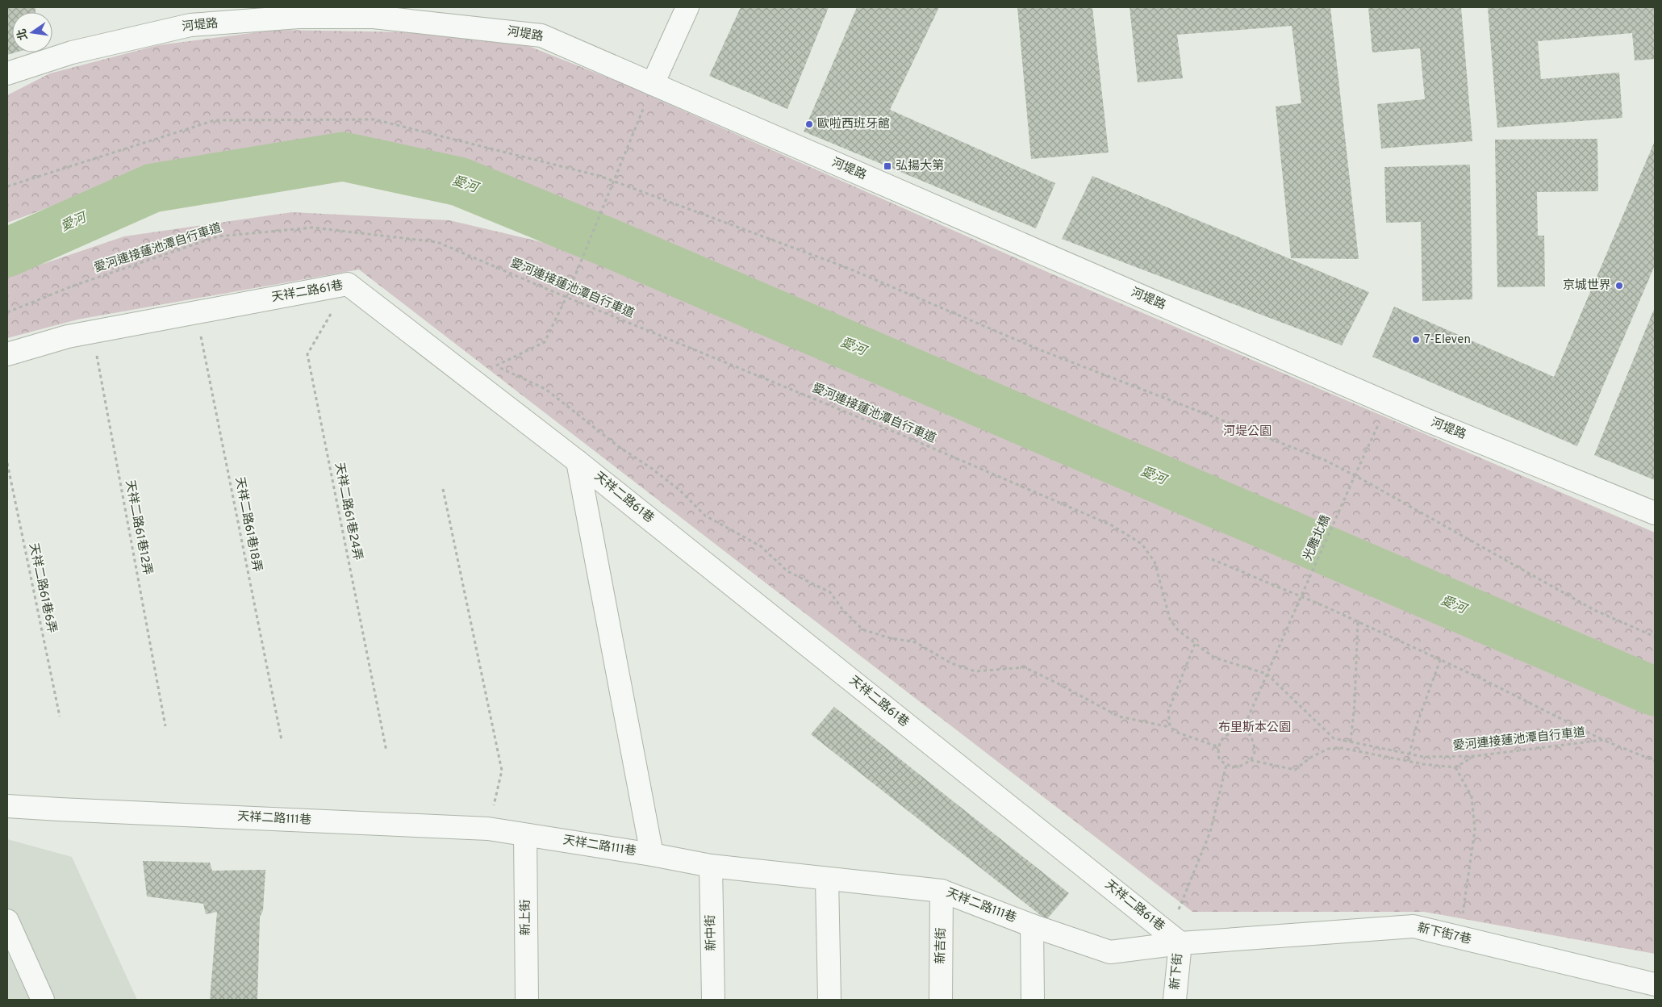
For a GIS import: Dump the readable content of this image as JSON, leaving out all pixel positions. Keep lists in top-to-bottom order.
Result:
{
  "streets": {
    "street": [
      "河堤路",
      "天祥二路61巷",
      "天祥二路111巷",
      "新上街",
      "新中街",
      "新下街7巷",
      "新吉街",
      "新下街"
    ],
    "path": [
      "愛河連接蓮池潭自行車道",
      "天祥二路61巷24弄",
      "天祥二路61巷18弄",
      "天祥二路61巷12弄",
      "光雕北橋",
      "天祥二路61巷6弄"
    ]
  },
  "crossings": [
    ["河堤路", "光雕北橋"],
    ["愛河連接蓮池潭自行車道", "光雕北橋"],
    ["天祥二路61巷", "天祥二路61巷24弄"],
    ["天祥二路61巷", "天祥二路61巷18弄"],
    ["天祥二路61巷", "天祥二路61巷12弄"],
    ["天祥二路61巷", "天祥二路111巷"],
    ["天祥二路61巷", "新下街7巷"],
    ["天祥二路61巷", "新下街"],
    ["天祥二路111巷", "新上街"],
    ["天祥二路111巷", "新中街"],
    ["天祥二路111巷", "新下街7巷"],
    ["天祥二路111巷", "新吉街"],
    ["天祥二路111巷", "新下街"],
    ["新下街7巷", "新下街"]
  ],
  "water": ["愛河"],
  "parks": ["河堤公園", "布里斯本公園"],
  "places": {
    "other": ["歐啦西班牙館", "京城世界", "7-Eleven"],
    "transit": ["弘揚大第"]
  },
  "north": "left"
}
